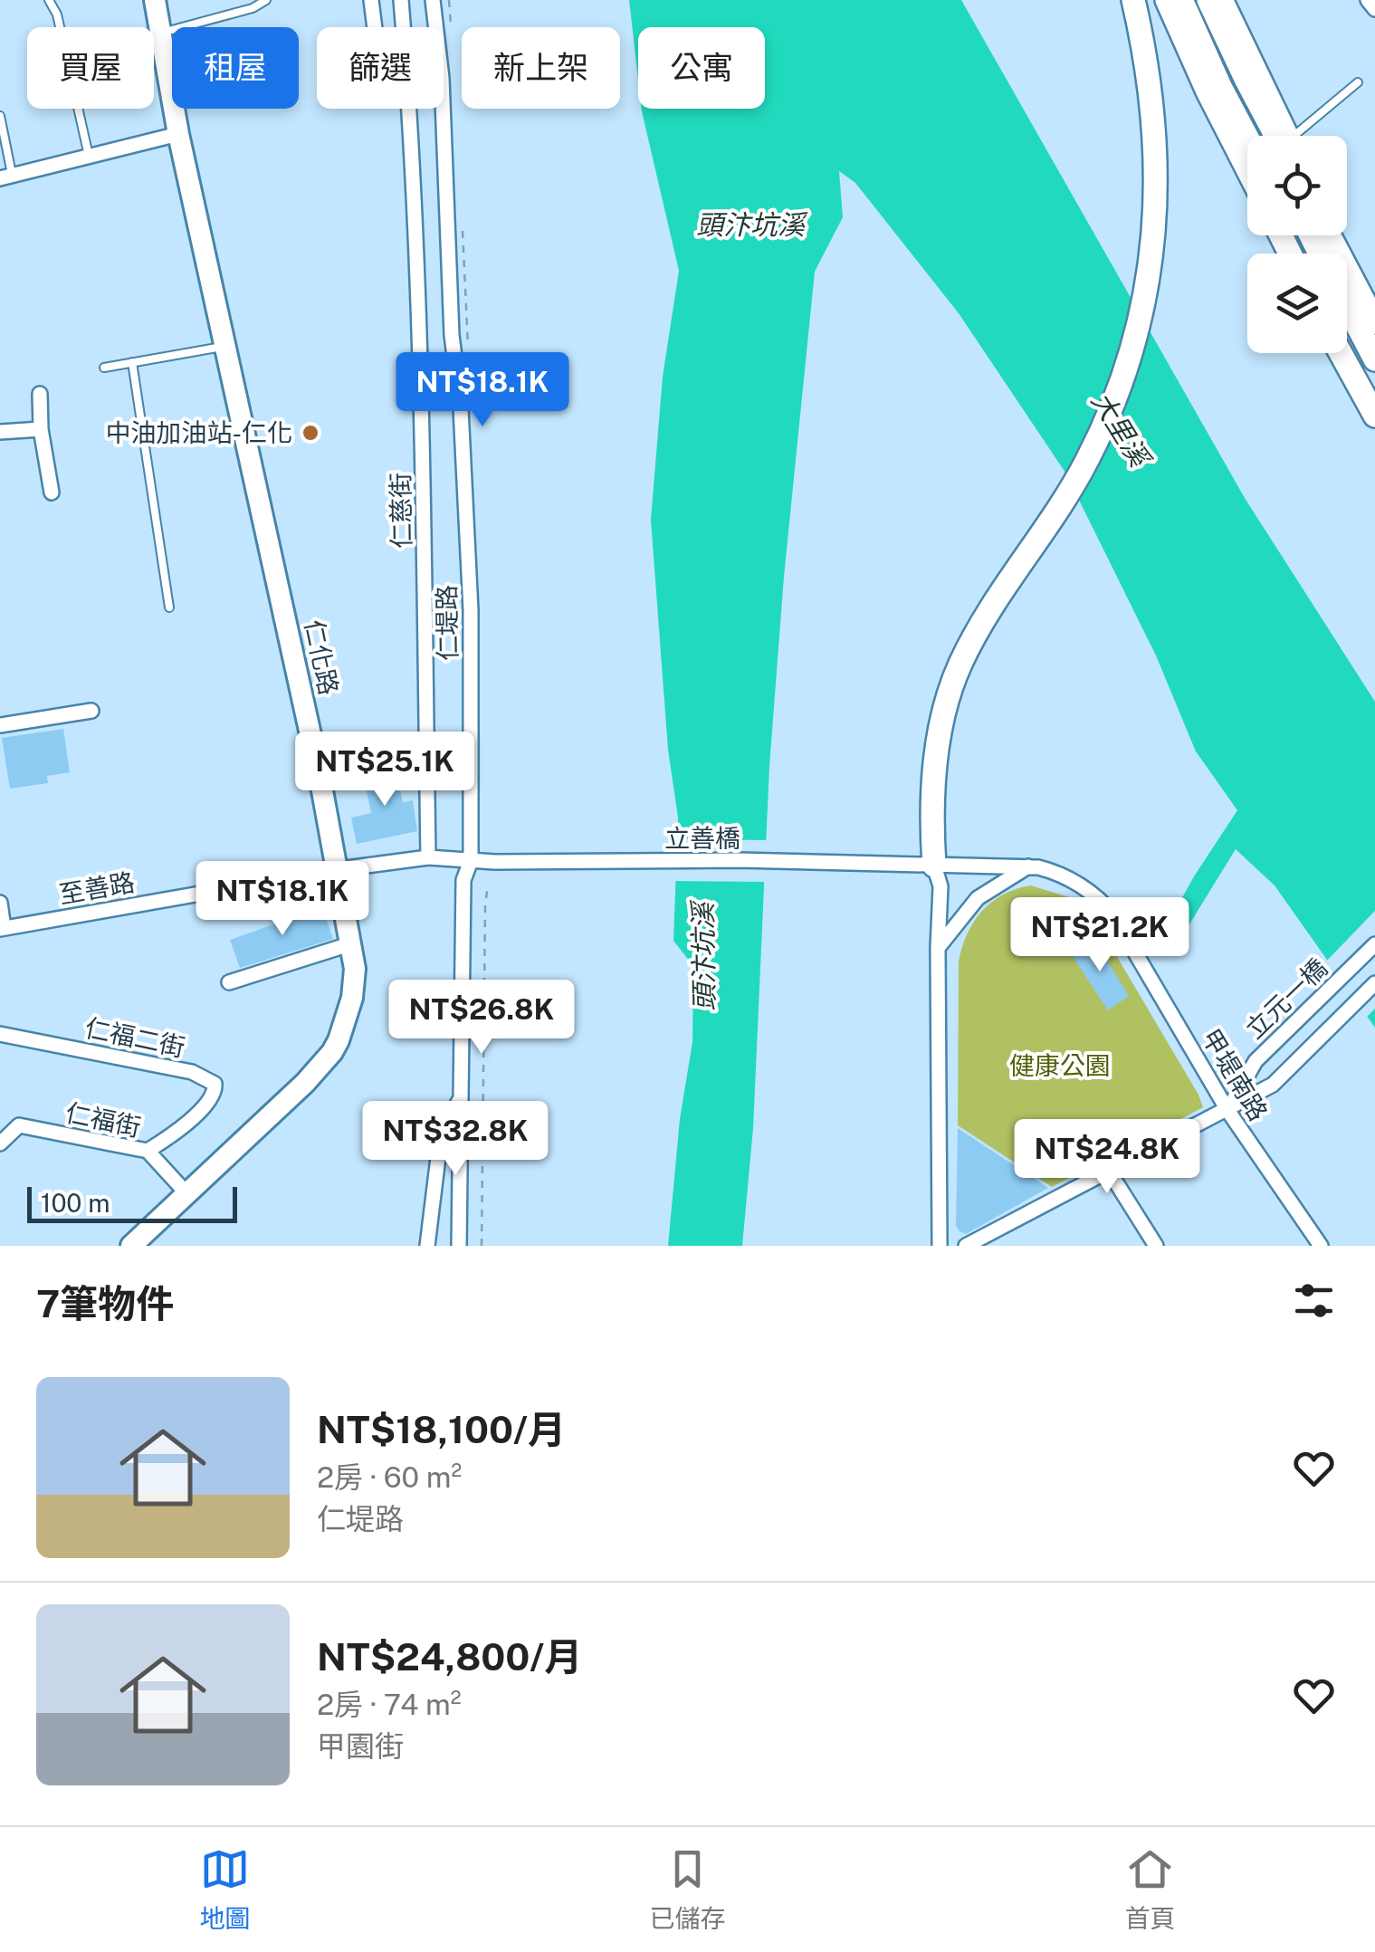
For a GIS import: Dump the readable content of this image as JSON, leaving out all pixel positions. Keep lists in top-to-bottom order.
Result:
{
  "streets": {
    "main road": ["仁化路"],
    "street": [
      "仁慈街",
      "仁堤路",
      "立善橋",
      "至善路",
      "立元一橋",
      "仁福二街",
      "甲堤南路",
      "仁福街"
    ]
  },
  "crossings": [
    ["仁慈街", "至善路"],
    ["仁堤路", "立善橋"],
    ["仁堤路", "至善路"],
    ["仁化路", "至善路"],
    ["仁化路", "仁福街"],
    ["立善橋", "至善路"],
    ["立善橋", "甲堤南路"],
    ["立元一橋", "甲堤南路"],
    ["仁福二街", "仁福街"]
  ],
  "water": ["頭汴坑溪", "大里溪"],
  "parks": ["健康公園"],
  "places": ["中油加油站-仁化"],
  "scale_bar": "100 m",
  "page": {
    "chip": [
      "買屋",
      "租屋",
      "篩選",
      "新上架",
      "公寓"
    ],
    "price": [
      "NT$18.1K",
      "NT$25.1K",
      "NT$18.1K",
      "NT$21.2K",
      "NT$26.8K",
      "NT$32.8K",
      "NT$24.8K"
    ],
    "scale": "100 m",
    "heading": "7筆物件",
    "list": [
      {
        "name": "NT$18,100/月",
        "note": "2房 · 60 m² · 仁堤路"
      },
      {
        "name": "NT$24,800/月",
        "note": "2房 · 74 m² · 甲園街"
      }
    ],
    "tabs": ["地圖", "已儲存", "首頁"]
  }
}
